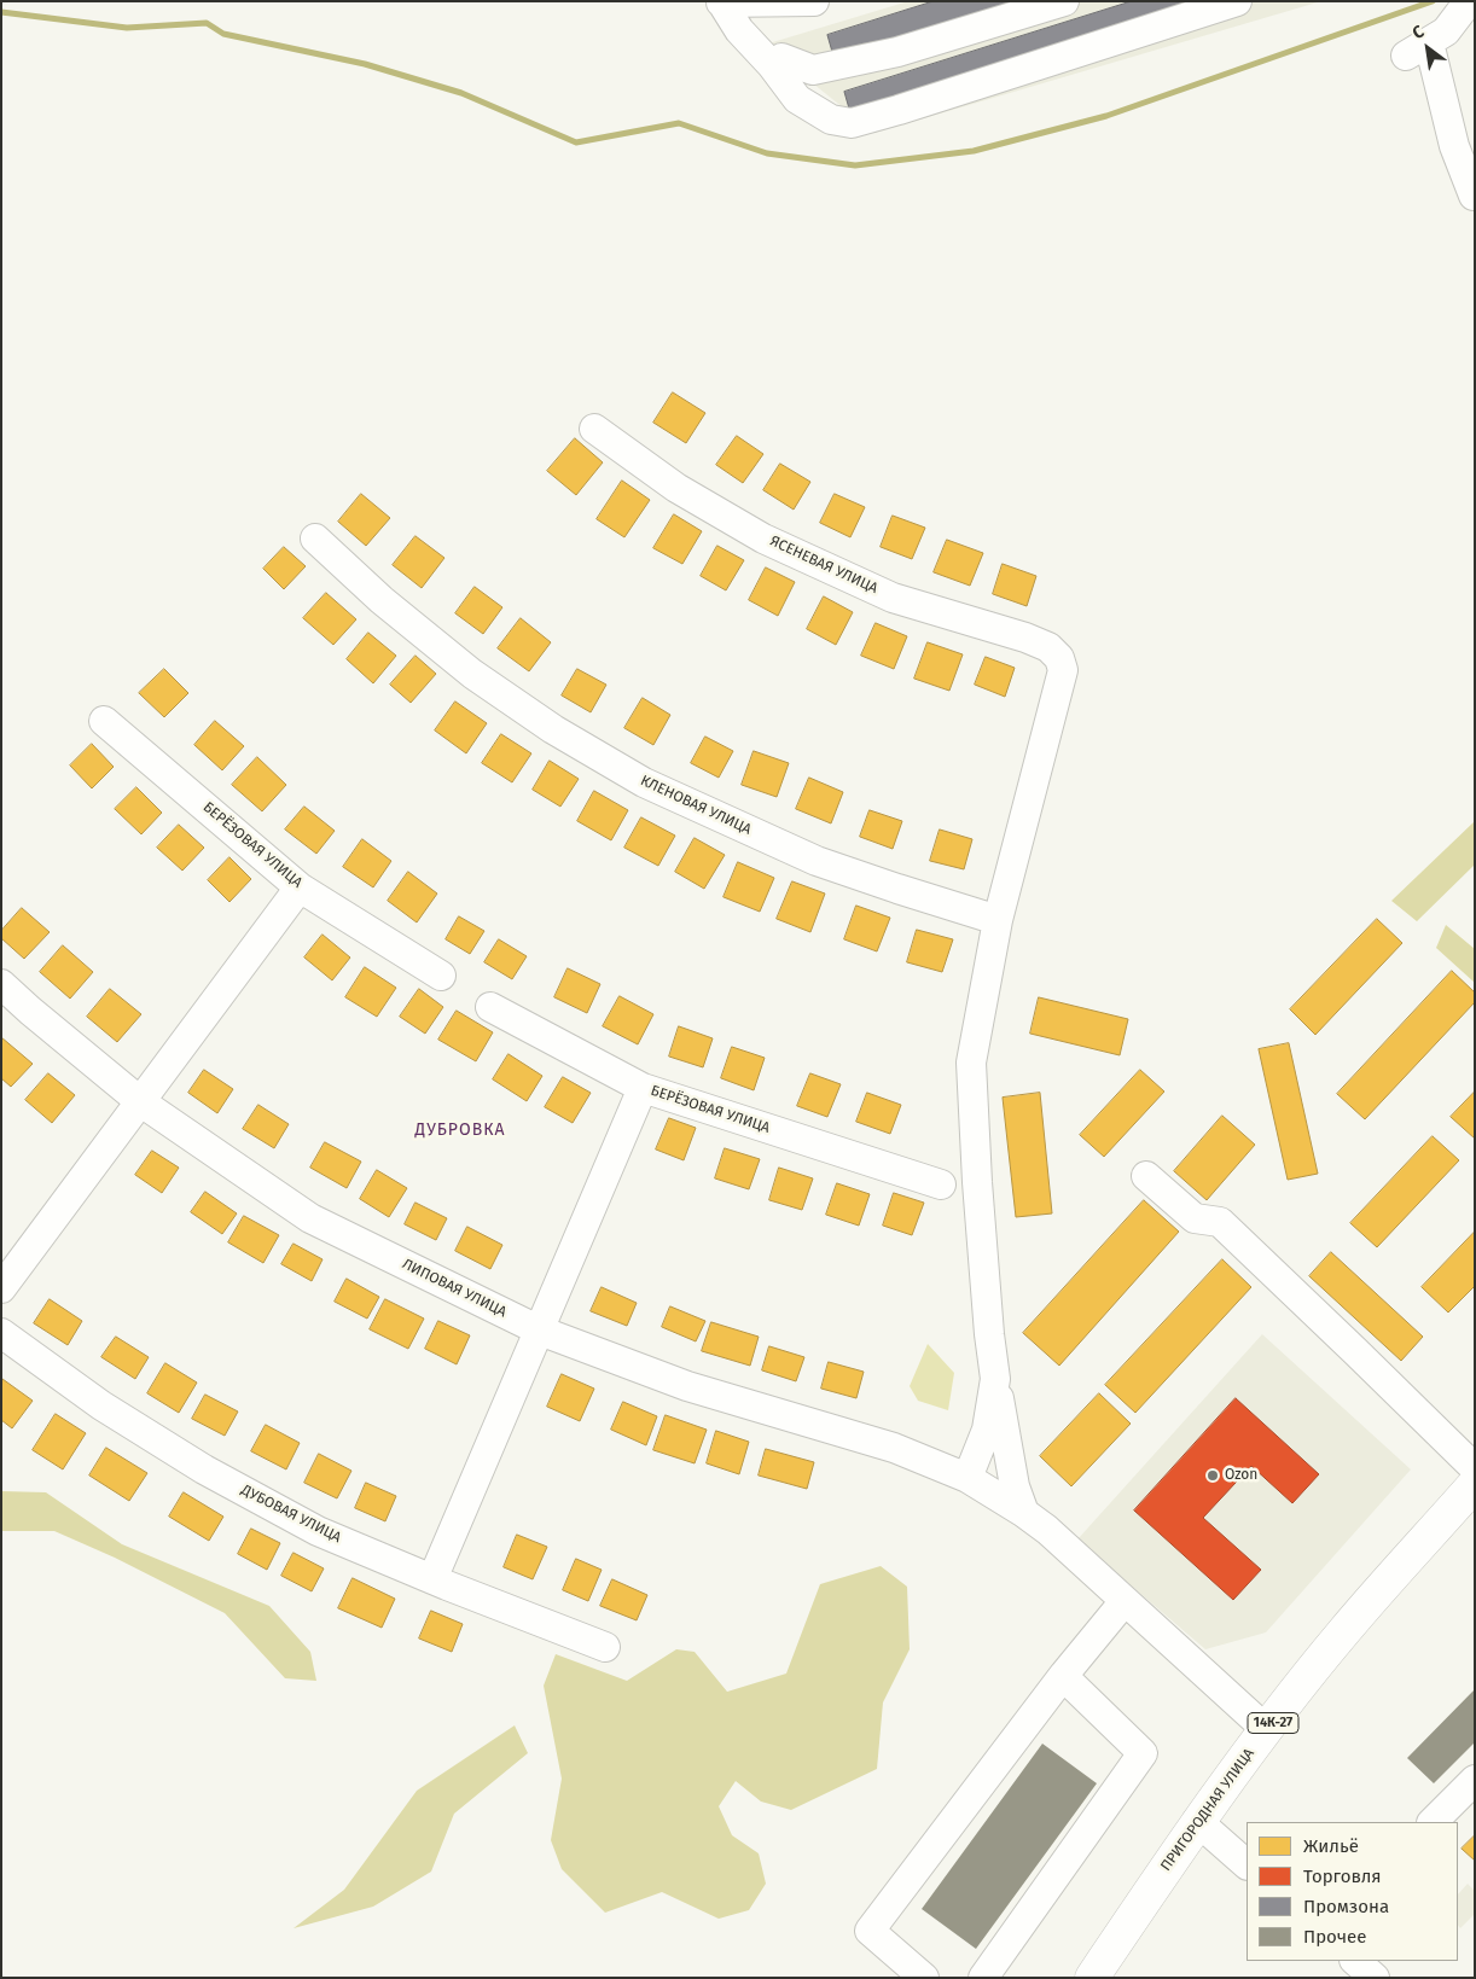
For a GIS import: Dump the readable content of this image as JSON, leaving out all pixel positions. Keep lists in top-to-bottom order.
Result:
{
  "streets": {
    "main road": ["14К-27", "ПРИГОРОДНАЯ УЛИЦА"],
    "street": [
      "ЯСЕНЕВАЯ УЛИЦА",
      "КЛЕНОВАЯ УЛИЦА",
      "БЕРЁЗОВАЯ УЛИЦА",
      "ЛИПОВАЯ УЛИЦА",
      "ДУБОВАЯ УЛИЦА"
    ]
  },
  "crossings": [
    ["ЯСЕНЕВАЯ УЛИЦА", "КЛЕНОВАЯ УЛИЦА"],
    ["ЛИПОВАЯ УЛИЦА", "ПРИГОРОДНАЯ УЛИЦА"]
  ],
  "districts": ["ДУБРОВКА"],
  "places": ["Ozon"],
  "legend": [
    "Жильё",
    "Торговля",
    "Промзона",
    "Прочее"
  ],
  "north": "top left"
}
